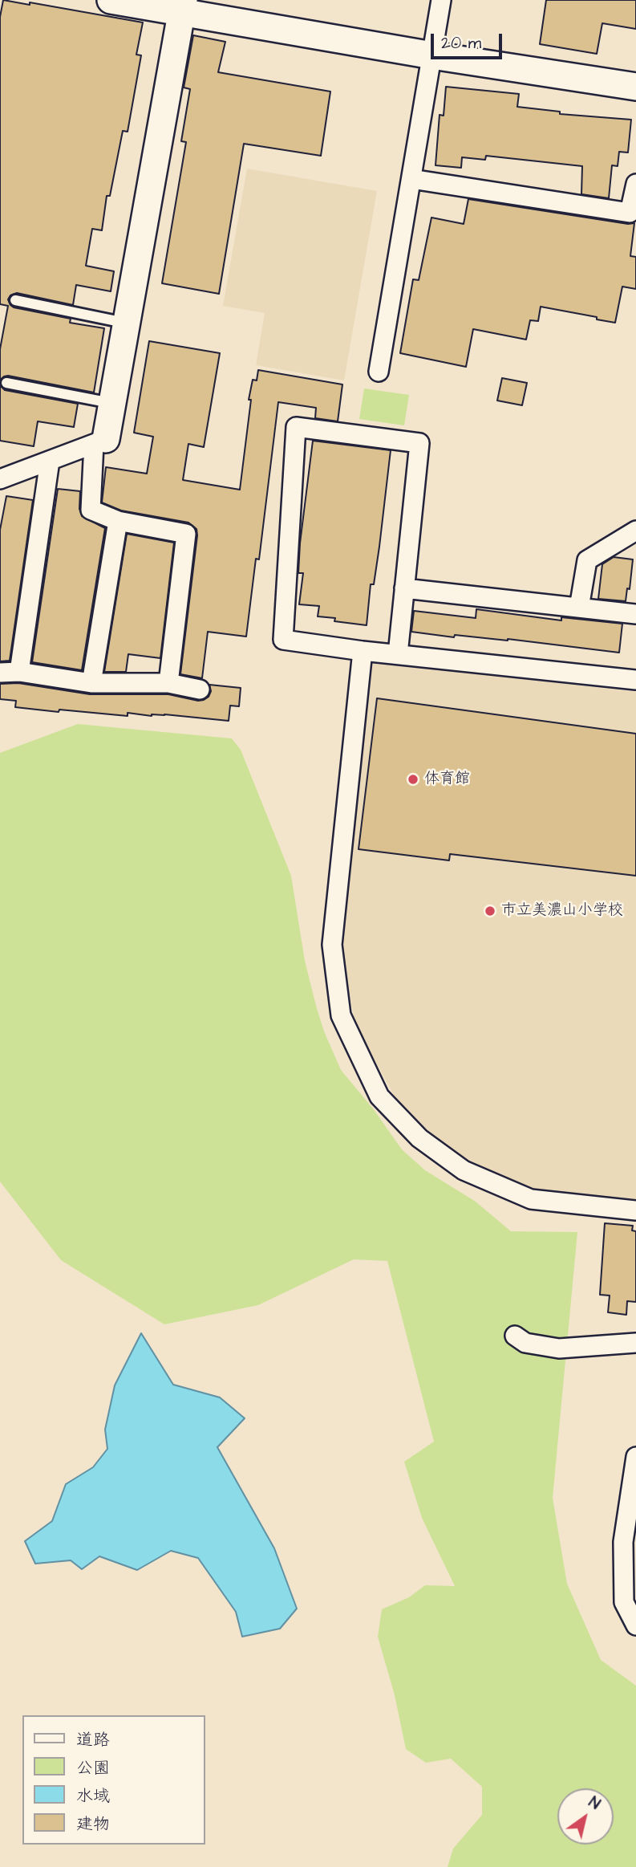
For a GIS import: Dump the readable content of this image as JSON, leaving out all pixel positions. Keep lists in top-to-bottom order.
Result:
{
  "places": ["体育館", "市立美濃山小学校"],
  "legend": [
    "道路",
    "公園",
    "水域",
    "建物"
  ],
  "scale_bar": "20 m",
  "north": "top right"
}
